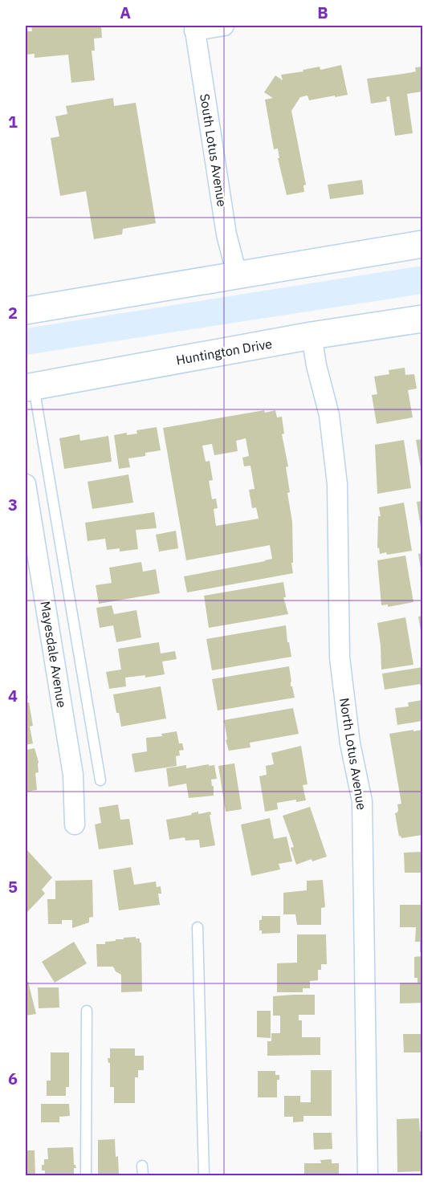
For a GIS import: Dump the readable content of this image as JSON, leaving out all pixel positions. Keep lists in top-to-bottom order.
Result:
{
  "streets": {
    "main road": ["Huntington Drive"],
    "street": ["South Lotus Avenue", "Mayesdale Avenue", "North Lotus Avenue"]
  },
  "crossings": [
    ["Huntington Drive", "North Lotus Avenue"]
  ],
  "grid": {
    "columns": ["A", "B"],
    "rows": [
      "1",
      "2",
      "3",
      "4",
      "5",
      "6"
    ]
  }
}
